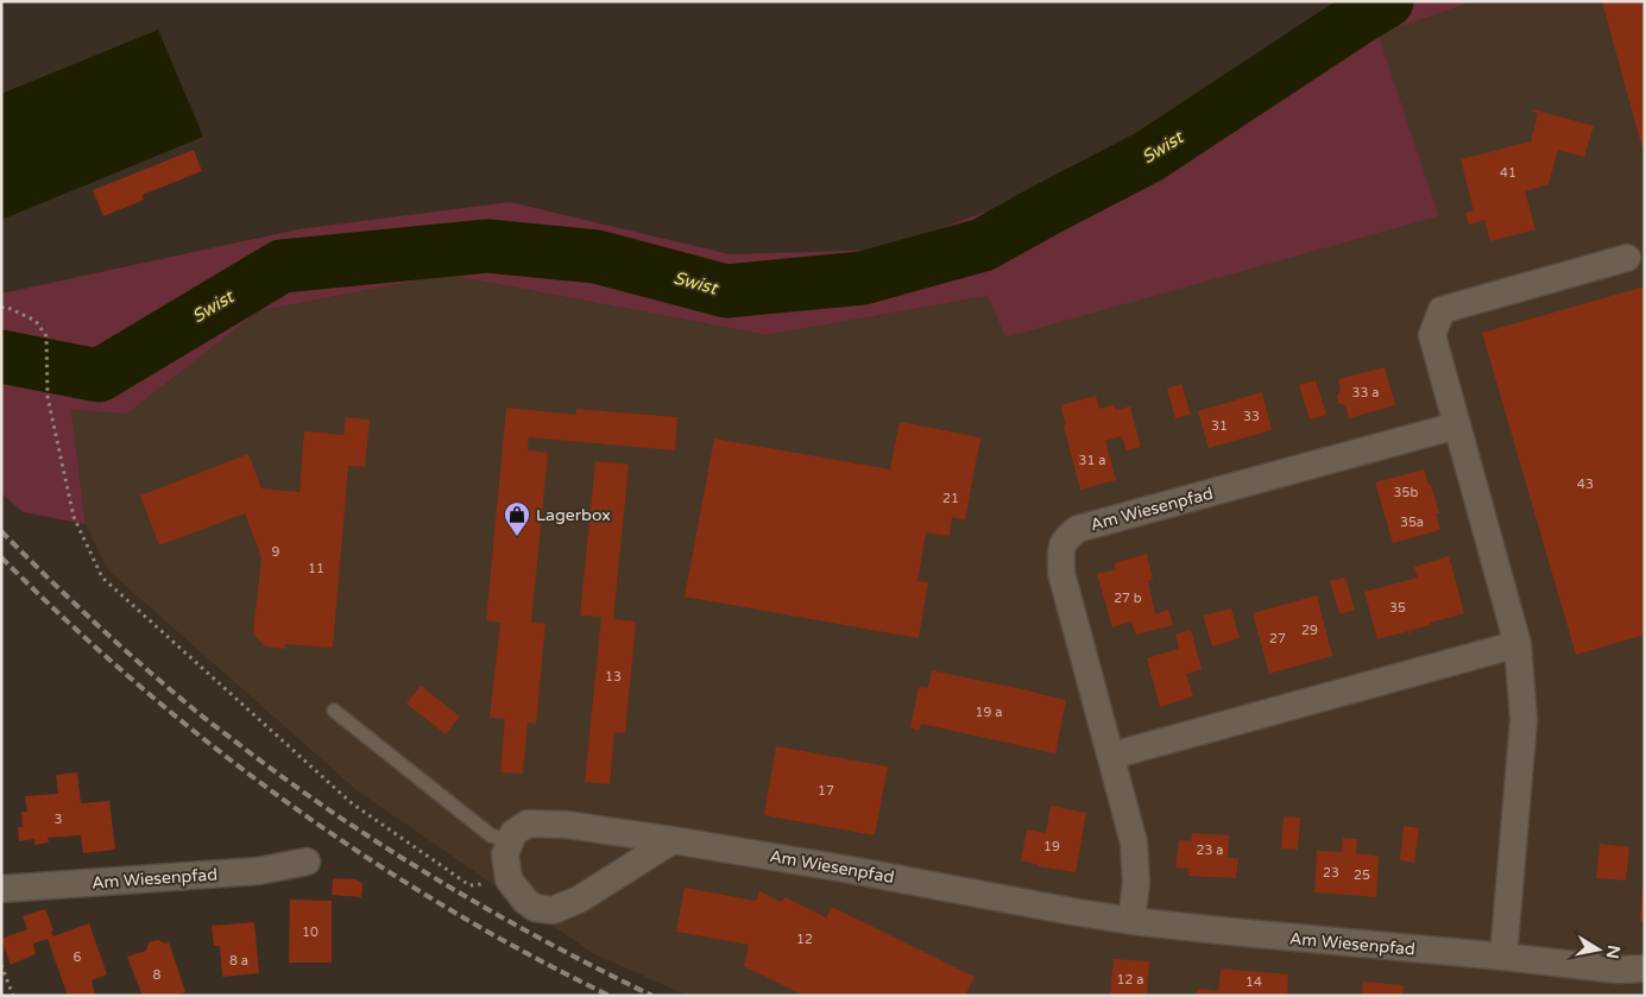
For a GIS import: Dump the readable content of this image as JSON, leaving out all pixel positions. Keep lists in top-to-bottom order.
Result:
{
  "streets": {
    "street": ["Am Wiesenpfad"]
  },
  "water": ["Swist"],
  "places": {
    "shop": ["Lagerbox"]
  },
  "house_numbers": [
    "41",
    "33 a",
    "33",
    "31",
    "31 a",
    "43",
    "35b",
    "21",
    "35a",
    "9",
    "11",
    "27 b",
    "35",
    "29",
    "27",
    "13",
    "19 a",
    "17",
    "3",
    "19",
    "23 a",
    "23",
    "25",
    "10",
    "12",
    "6",
    "8 a",
    "8",
    "12 a",
    "14"
  ],
  "north": "right"
}
